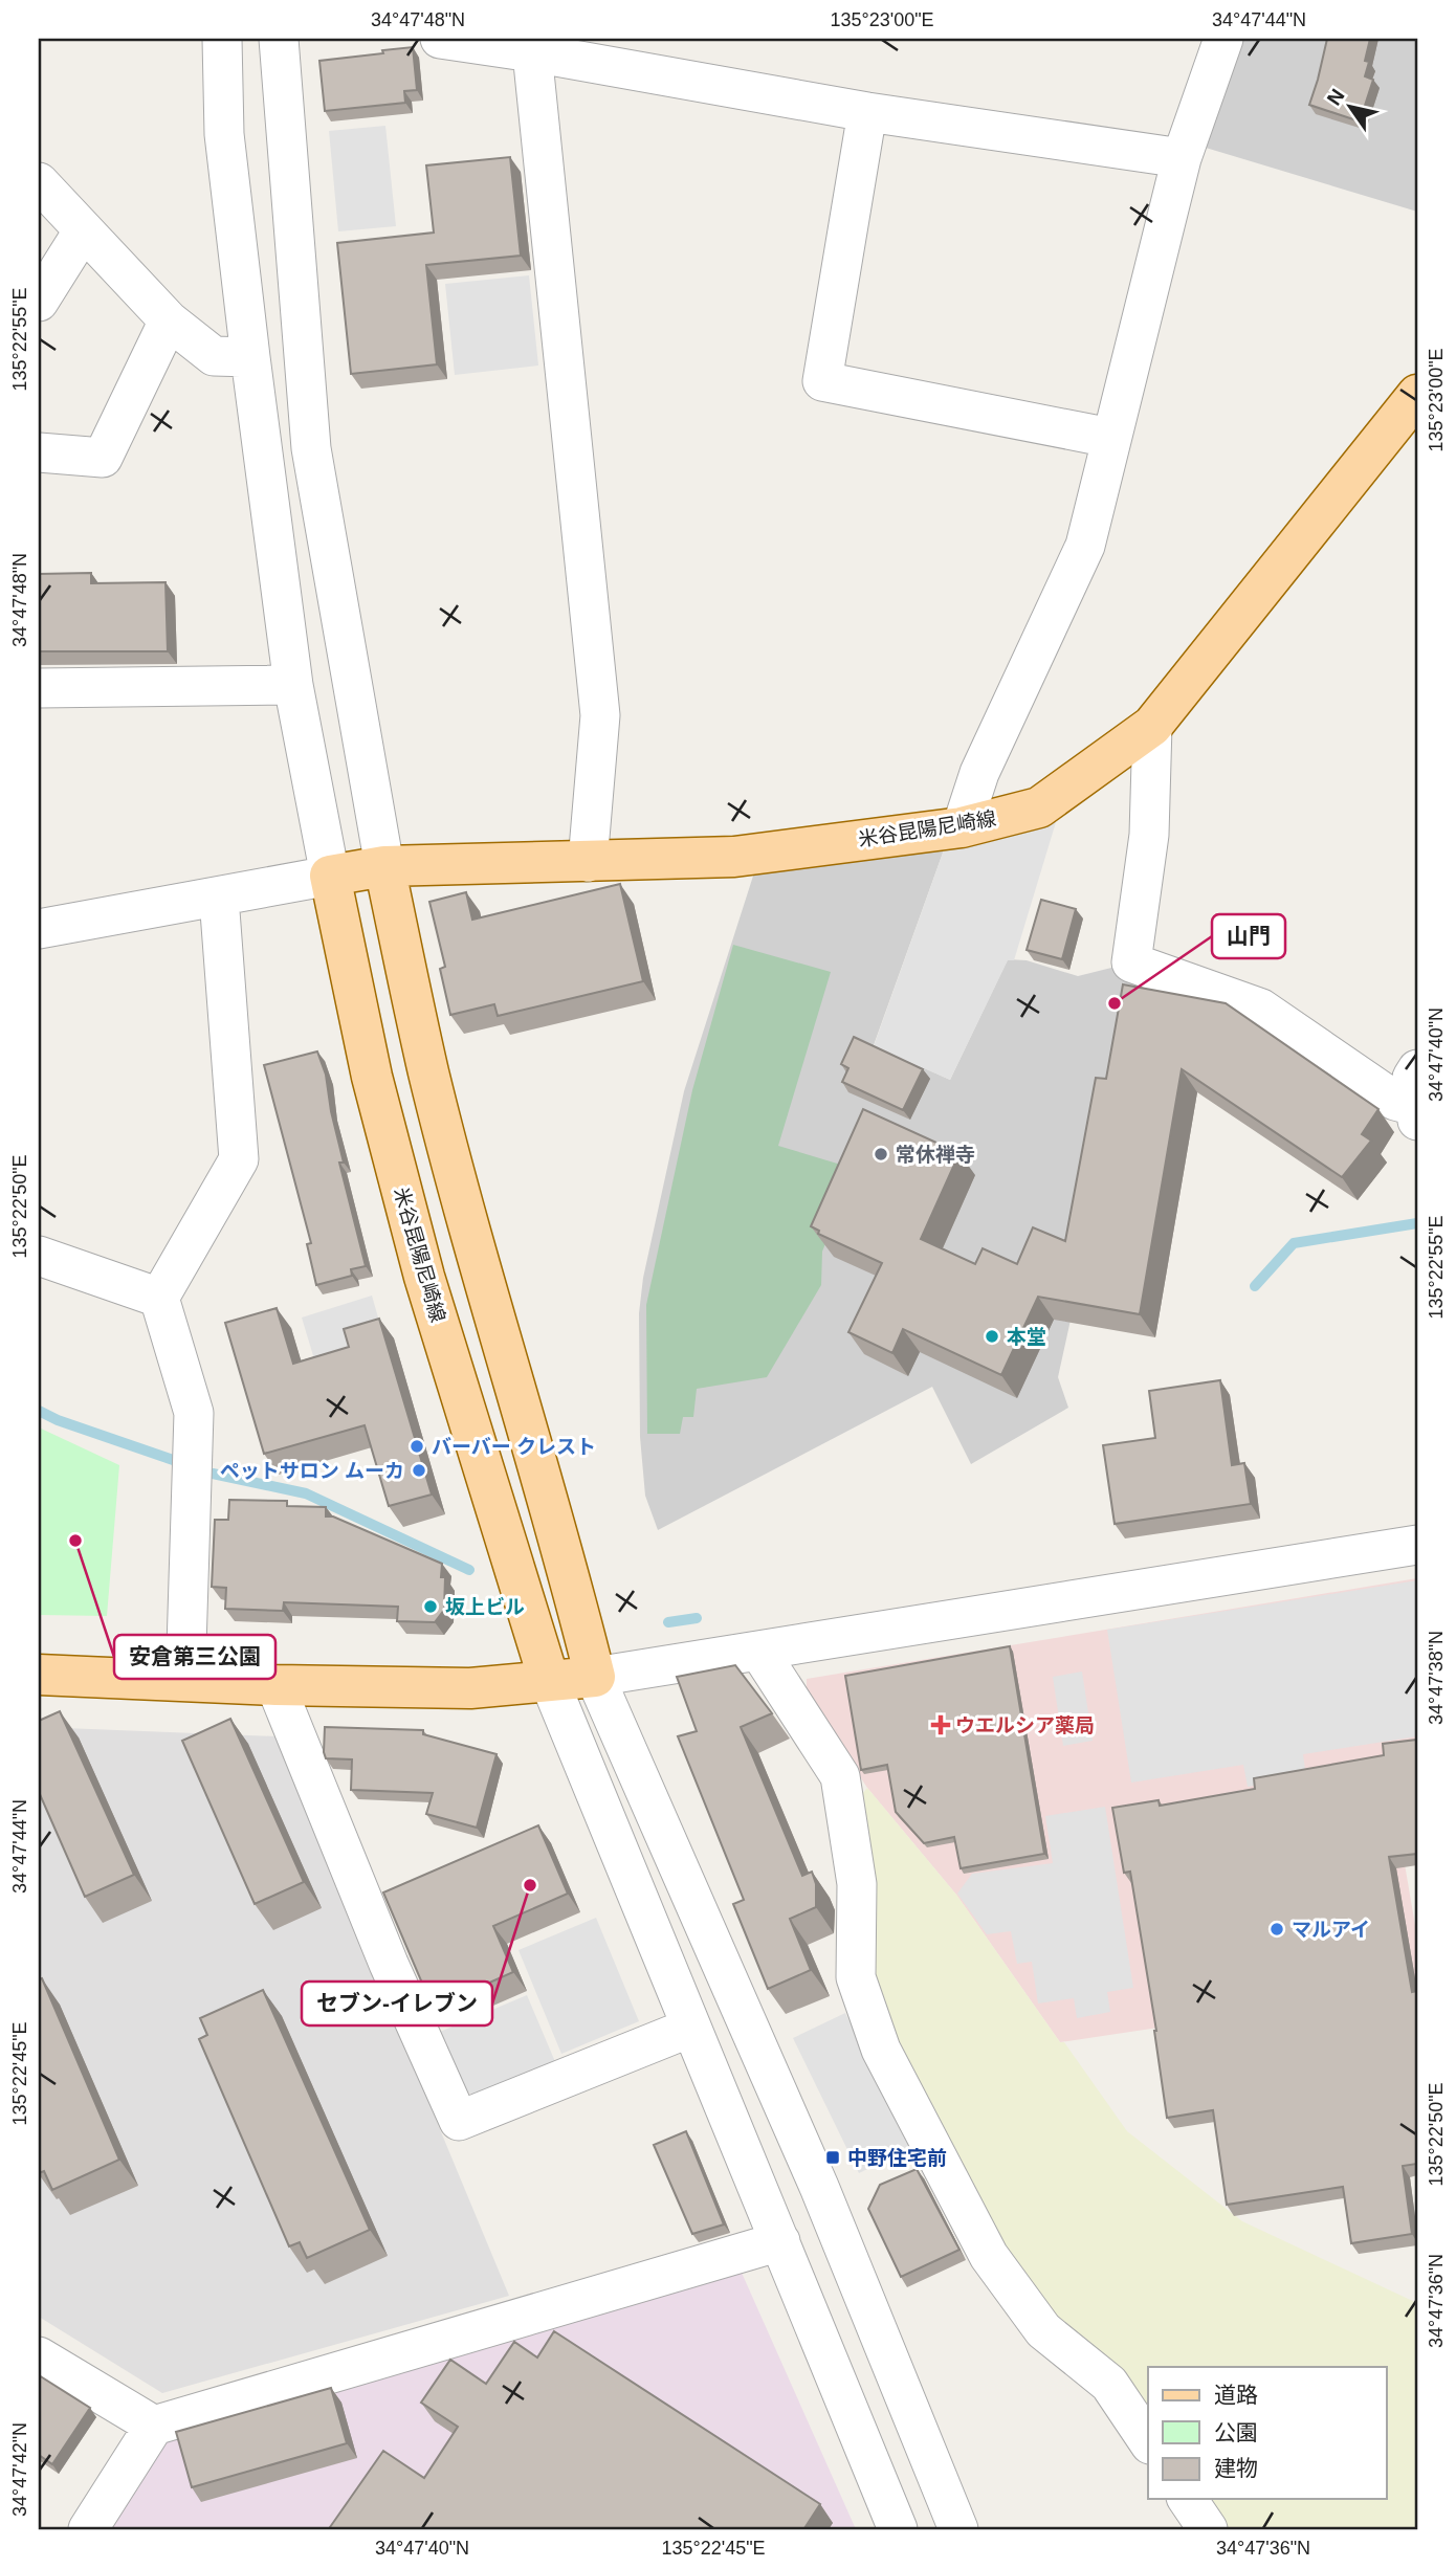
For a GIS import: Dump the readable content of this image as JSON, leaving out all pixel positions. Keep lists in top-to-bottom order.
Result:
{
  "streets": {
    "main road": ["米谷昆陽尼崎線"]
  },
  "places": {
    "other": [
      "山門",
      "常休禅寺",
      "本堂",
      "バーバー クレスト",
      "ペットサロン ムーカ",
      "安倉第三公園",
      "坂上ビル",
      "セブン-イレブン",
      "マルアイ"
    ],
    "health": ["ウエルシア薬局"],
    "transit": ["中野住宅前"]
  },
  "legend": ["道路", "公園", "建物"],
  "north": "top left",
  "coordinates": [
    "34°47'48\"N",
    "135°23'00\"E",
    "34°47'44\"N",
    "135°22'55\"E",
    "34°47'40\"N",
    "135°22'50\"E",
    "34°47'38\"N",
    "135°22'45\"E",
    "34°47'36\"N",
    "34°47'42\"N"
  ]
}
